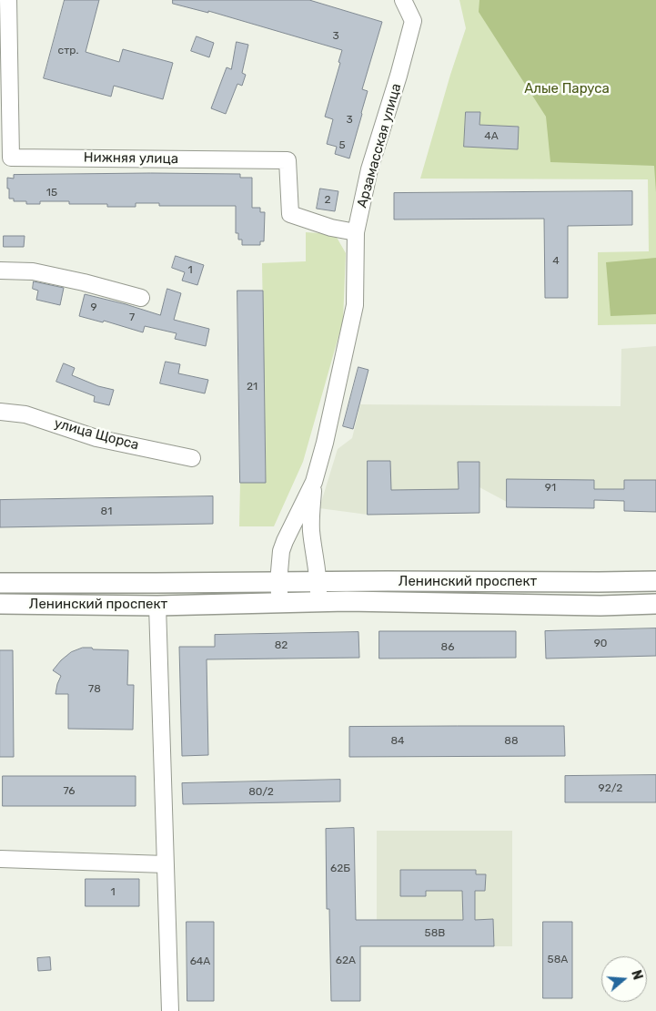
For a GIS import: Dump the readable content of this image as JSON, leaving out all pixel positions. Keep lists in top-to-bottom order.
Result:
{
  "streets": {
    "main road": ["Ленинский проспект"],
    "street": ["Арзамасская улица", "Нижняя улица", "улица Щорса"]
  },
  "crossings": [
    ["Арзамасская улица", "Нижняя улица"],
    ["Арзамасская улица", "Ленинский проспект"]
  ],
  "parks": ["Алые Паруса"],
  "house_numbers": [
    "3",
    "стр.",
    "3",
    "4А",
    "5",
    "15",
    "2",
    "4",
    "1",
    "9",
    "7",
    "21",
    "91",
    "81",
    "90",
    "82",
    "86",
    "78",
    "84",
    "88",
    "92/2",
    "76",
    "80/2",
    "62Б",
    "1",
    "58В",
    "58А",
    "62А",
    "64А"
  ],
  "north": "right"
}
